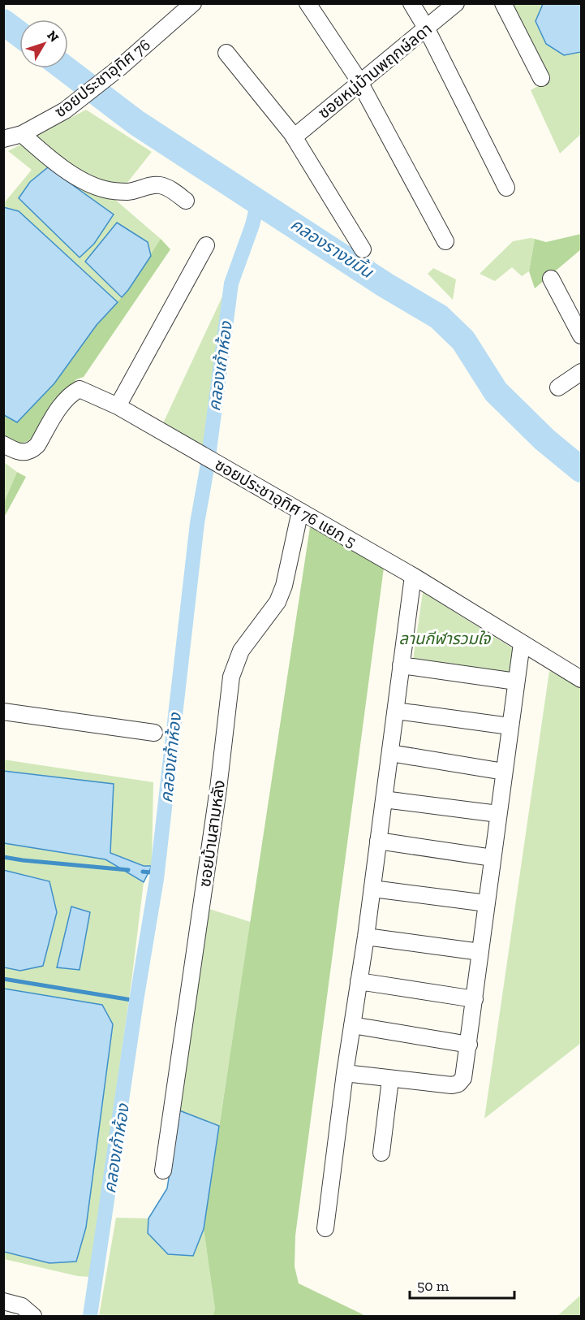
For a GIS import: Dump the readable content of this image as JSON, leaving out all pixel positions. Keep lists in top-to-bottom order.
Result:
{
  "streets": {
    "street": [
      "ซอยหมู่บ้านพฤกษ์ลดา",
      "ซอยประชาอุทิศ 76",
      "ซอยประชาอุทิศ 76 แยก 5",
      "ซอยบ้านสามหลัง"
    ]
  },
  "crossings": [
    ["ซอยประชาอุทิศ 76 แยก 5", "ซอยบ้านสามหลัง"]
  ],
  "water": ["คลองรางขมิ้น", "คลองเก้าห้อง"],
  "parks": ["ลานกีฬารวมใจ"],
  "scale_bar": "50 m",
  "north": "top right"
}
